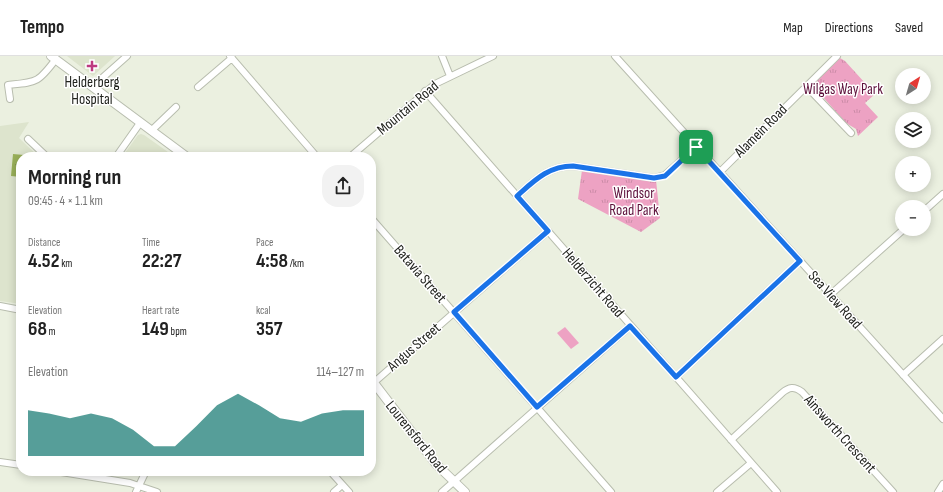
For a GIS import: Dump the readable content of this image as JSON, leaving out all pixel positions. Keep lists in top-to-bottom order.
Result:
{
  "streets": {
    "street": [
      "Mountain Road",
      "Alamein Road",
      "Batavia Street",
      "Helderzicht Road",
      "Sea View Road",
      "Angus Street",
      "Ainsworth Crescent",
      "Lourensford Road"
    ]
  },
  "crossings": [
    ["Mountain Road", "Helderzicht Road"],
    ["Alamein Road", "Sea View Road"],
    ["Batavia Street", "Angus Street"],
    ["Helderzicht Road", "Angus Street"],
    ["Helderzicht Road", "Ainsworth Crescent"]
  ],
  "parks": ["Wilgas Way Park", "Windsor Road Park"],
  "places": {
    "health": ["Helderberg Hospital"]
  },
  "north": "top right",
  "page": {
    "header": "Tempo",
    "nav": ["Map", "Directions", "Saved"],
    "map_buttons": ["+", "−"],
    "heading": ["Morning run", "09:45 · 4 × 1.1 km"],
    "stats": [
      ["Distance", "4.52 km"],
      ["Time", "22:27"],
      ["Pace", "4:58 /km"],
      ["Elevation", "68 m"],
      ["Heart rate", "149 bpm"],
      ["kcal", "357"]
    ],
    "chart": ["Elevation", "114–127 m"]
  }
}
